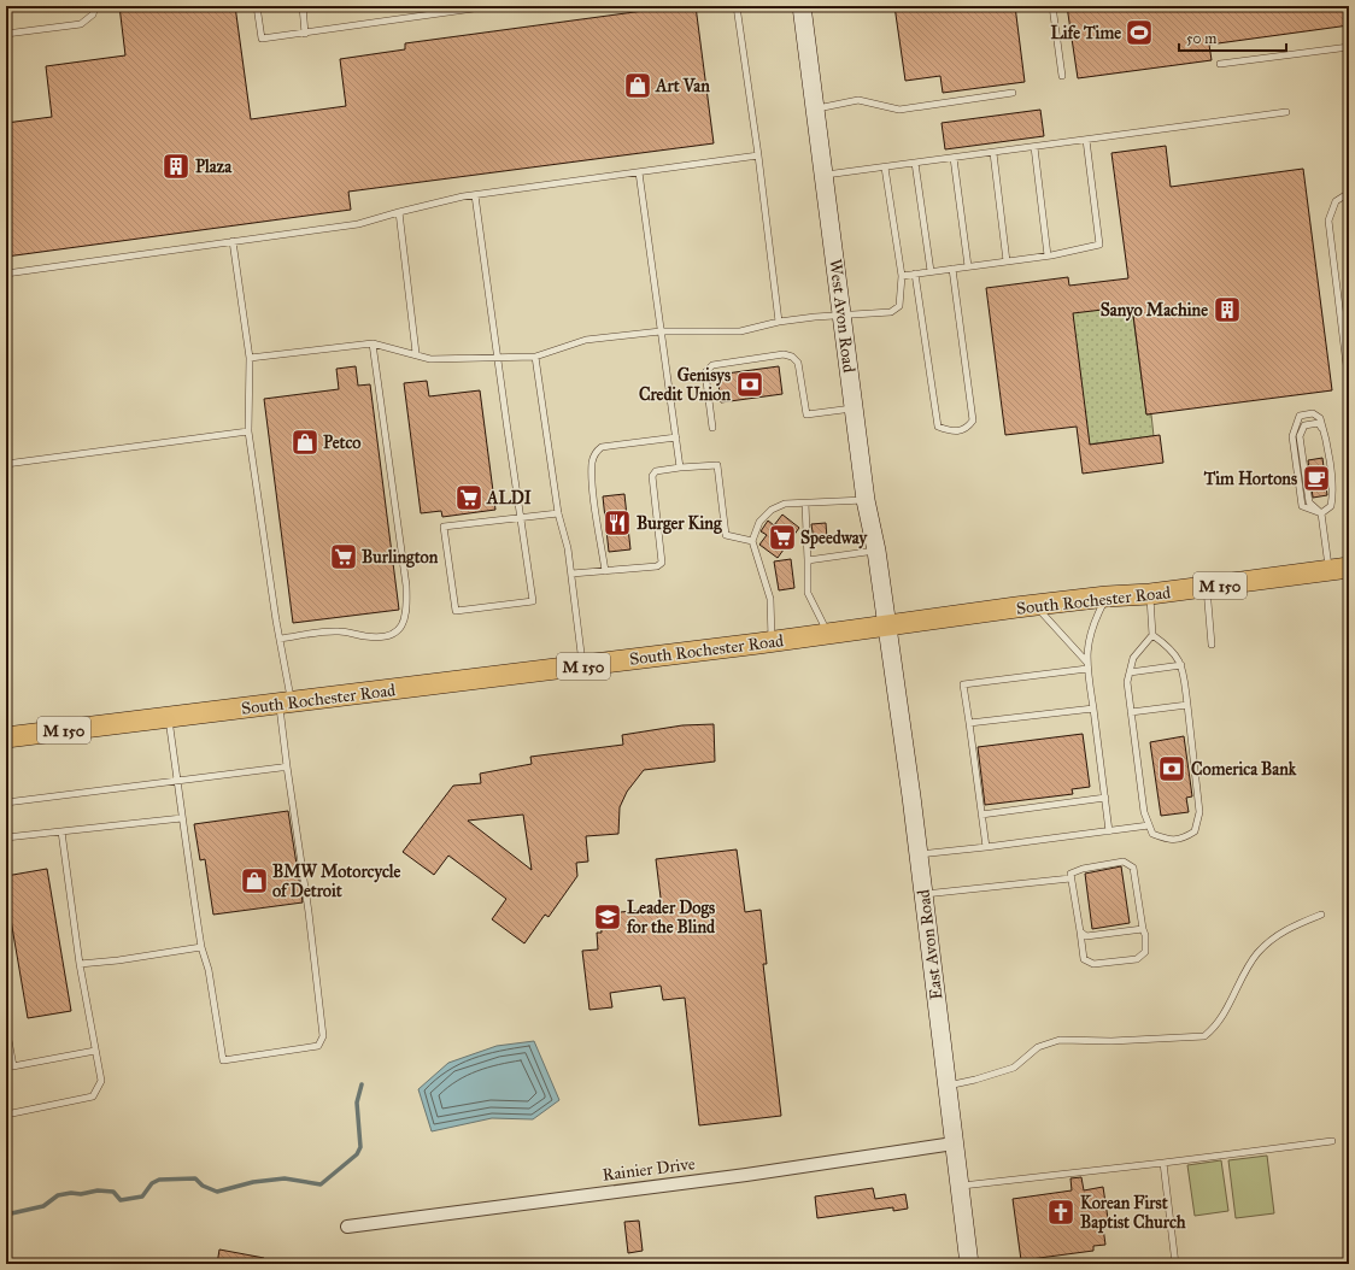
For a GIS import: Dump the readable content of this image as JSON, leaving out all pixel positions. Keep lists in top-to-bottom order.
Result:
{
  "streets": {
    "main road": [
      "West Avon Road",
      "M 150",
      "South Rochester Road",
      "East Avon Road"
    ],
    "street": ["Rainier Drive"]
  },
  "crossings": [
    ["West Avon Road", "South Rochester Road"],
    ["West Avon Road", "East Avon Road"],
    ["South Rochester Road", "East Avon Road"],
    ["East Avon Road", "Rainier Drive"]
  ],
  "places": {
    "sports": ["Life Time"],
    "shop": ["Art Van", "Petco", "BMW Motorcycle of Detroit"],
    "building": ["Plaza", "Sanyo Machine"],
    "bank": ["Genisys Credit Union", "Comerica Bank"],
    "cafe": ["Tim Hortons"],
    "supermarket": ["ALDI", "Speedway", "Burlington"],
    "restaurant": ["Burger King"],
    "school or university": ["Leader Dogs for the Blind"],
    "church": ["Korean First Baptist Church"]
  },
  "scale_bar": "50 m"
}
